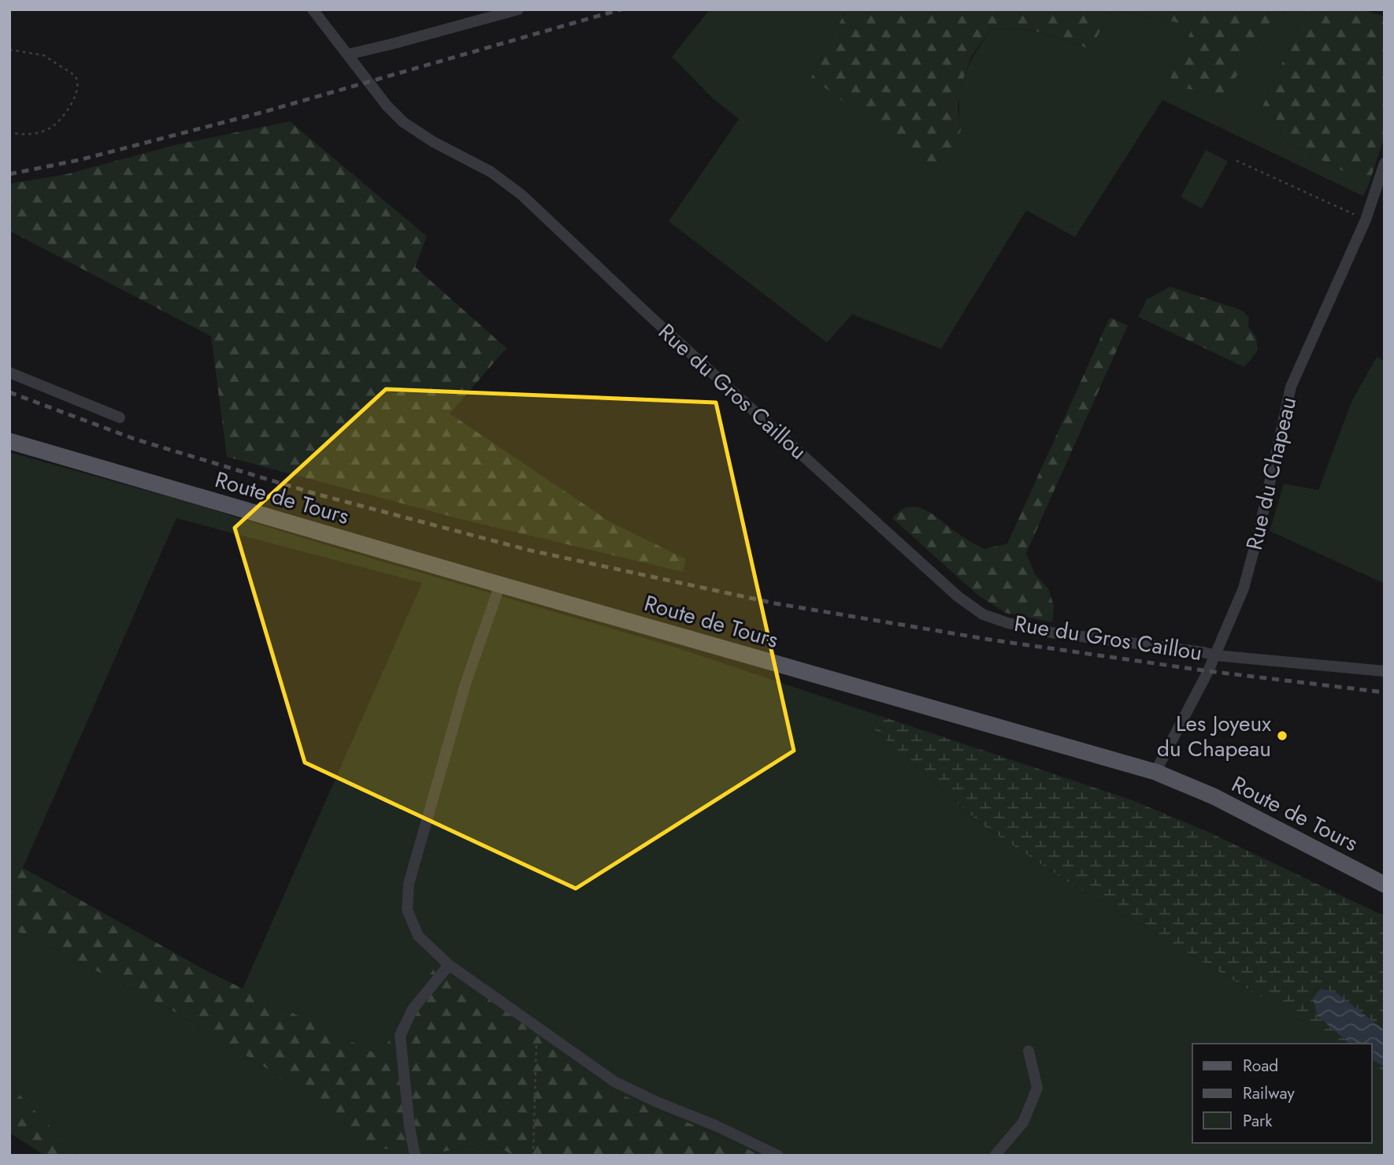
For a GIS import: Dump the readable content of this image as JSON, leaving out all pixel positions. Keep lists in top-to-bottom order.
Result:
{
  "streets": {
    "main road": ["Route de Tours"],
    "street": ["Rue du Gros Caillou", "Rue du Chapeau"]
  },
  "crossings": [
    ["Rue du Gros Caillou", "Rue du Chapeau"],
    ["Rue du Chapeau", "Route de Tours"]
  ],
  "places": ["Les Joyeux du Chapeau"],
  "legend": ["Road", "Railway", "Park"]
}
